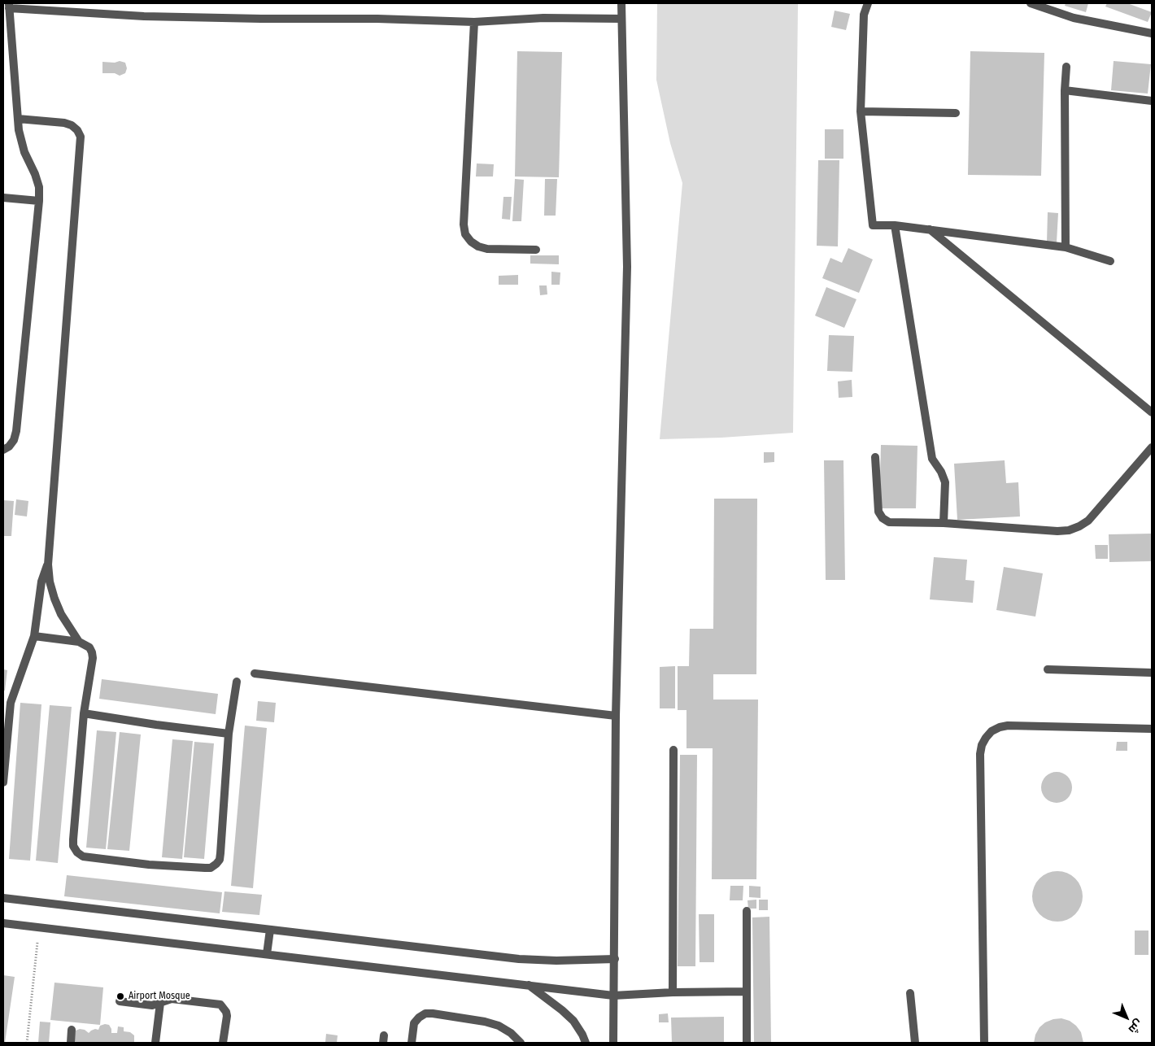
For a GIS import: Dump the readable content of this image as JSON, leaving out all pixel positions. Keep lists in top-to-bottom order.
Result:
{
  "places": ["Airport Mosque"],
  "north": "bottom right"
}
